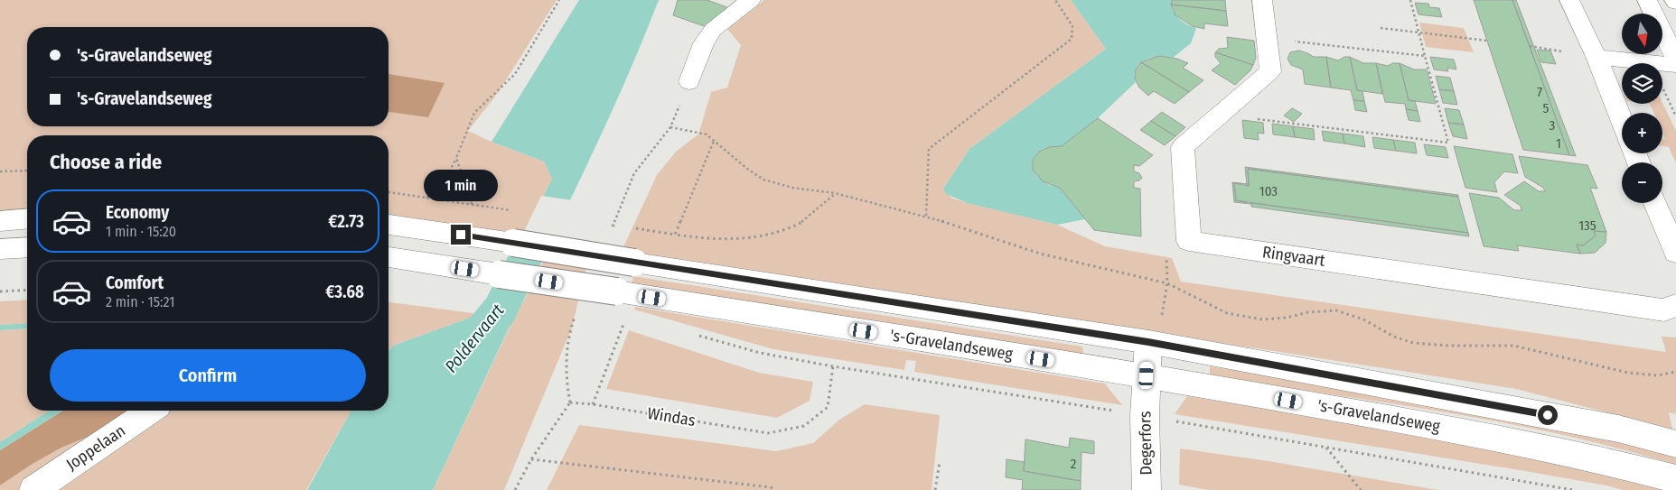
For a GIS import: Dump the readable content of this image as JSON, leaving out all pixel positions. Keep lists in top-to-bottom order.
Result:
{
  "streets": {
    "main road": [
      "Ringvaart",
      "'s-Gravelandseweg",
      "Degerfors",
      "Joppelaan"
    ],
    "path": ["Windas"]
  },
  "crossings": [
    ["'s-Gravelandseweg", "Degerfors"]
  ],
  "water": ["Poldervaart"],
  "house_numbers": [
    "7",
    "5",
    "3",
    "1",
    "103",
    "135",
    "2"
  ],
  "north": "bottom",
  "page": {
    "map_buttons": ["+", "−"],
    "banner": ["'s-Gravelandseweg", "'s-Gravelandseweg"],
    "heading": "Choose a ride",
    "bubble": "1 min",
    "list": [
      {
        "name": "Economy",
        "note": "1 min · 15:20",
        "value": "€2.73"
      },
      {
        "name": "Comfort",
        "note": "2 min · 15:21",
        "value": "€3.68"
      }
    ],
    "buttons": "Confirm"
  }
}
